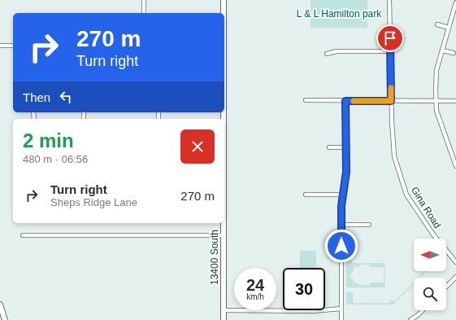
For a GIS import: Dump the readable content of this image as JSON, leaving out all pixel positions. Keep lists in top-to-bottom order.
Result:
{
  "streets": {
    "street": ["Gina Road", "13400 South"]
  },
  "parks": ["L & L Hamilton park"],
  "north": "left",
  "page": {
    "turn": ["270 m", "Turn right"],
    "then": "Then",
    "heading": ["2 min", "480 m · 06:56"],
    "list": [
      {
        "name": "Turn right",
        "note": "Sheps Ridge Lane",
        "value": "270 m"
      }
    ],
    "speed": "24 km/h",
    "limit": "30"
  }
}
